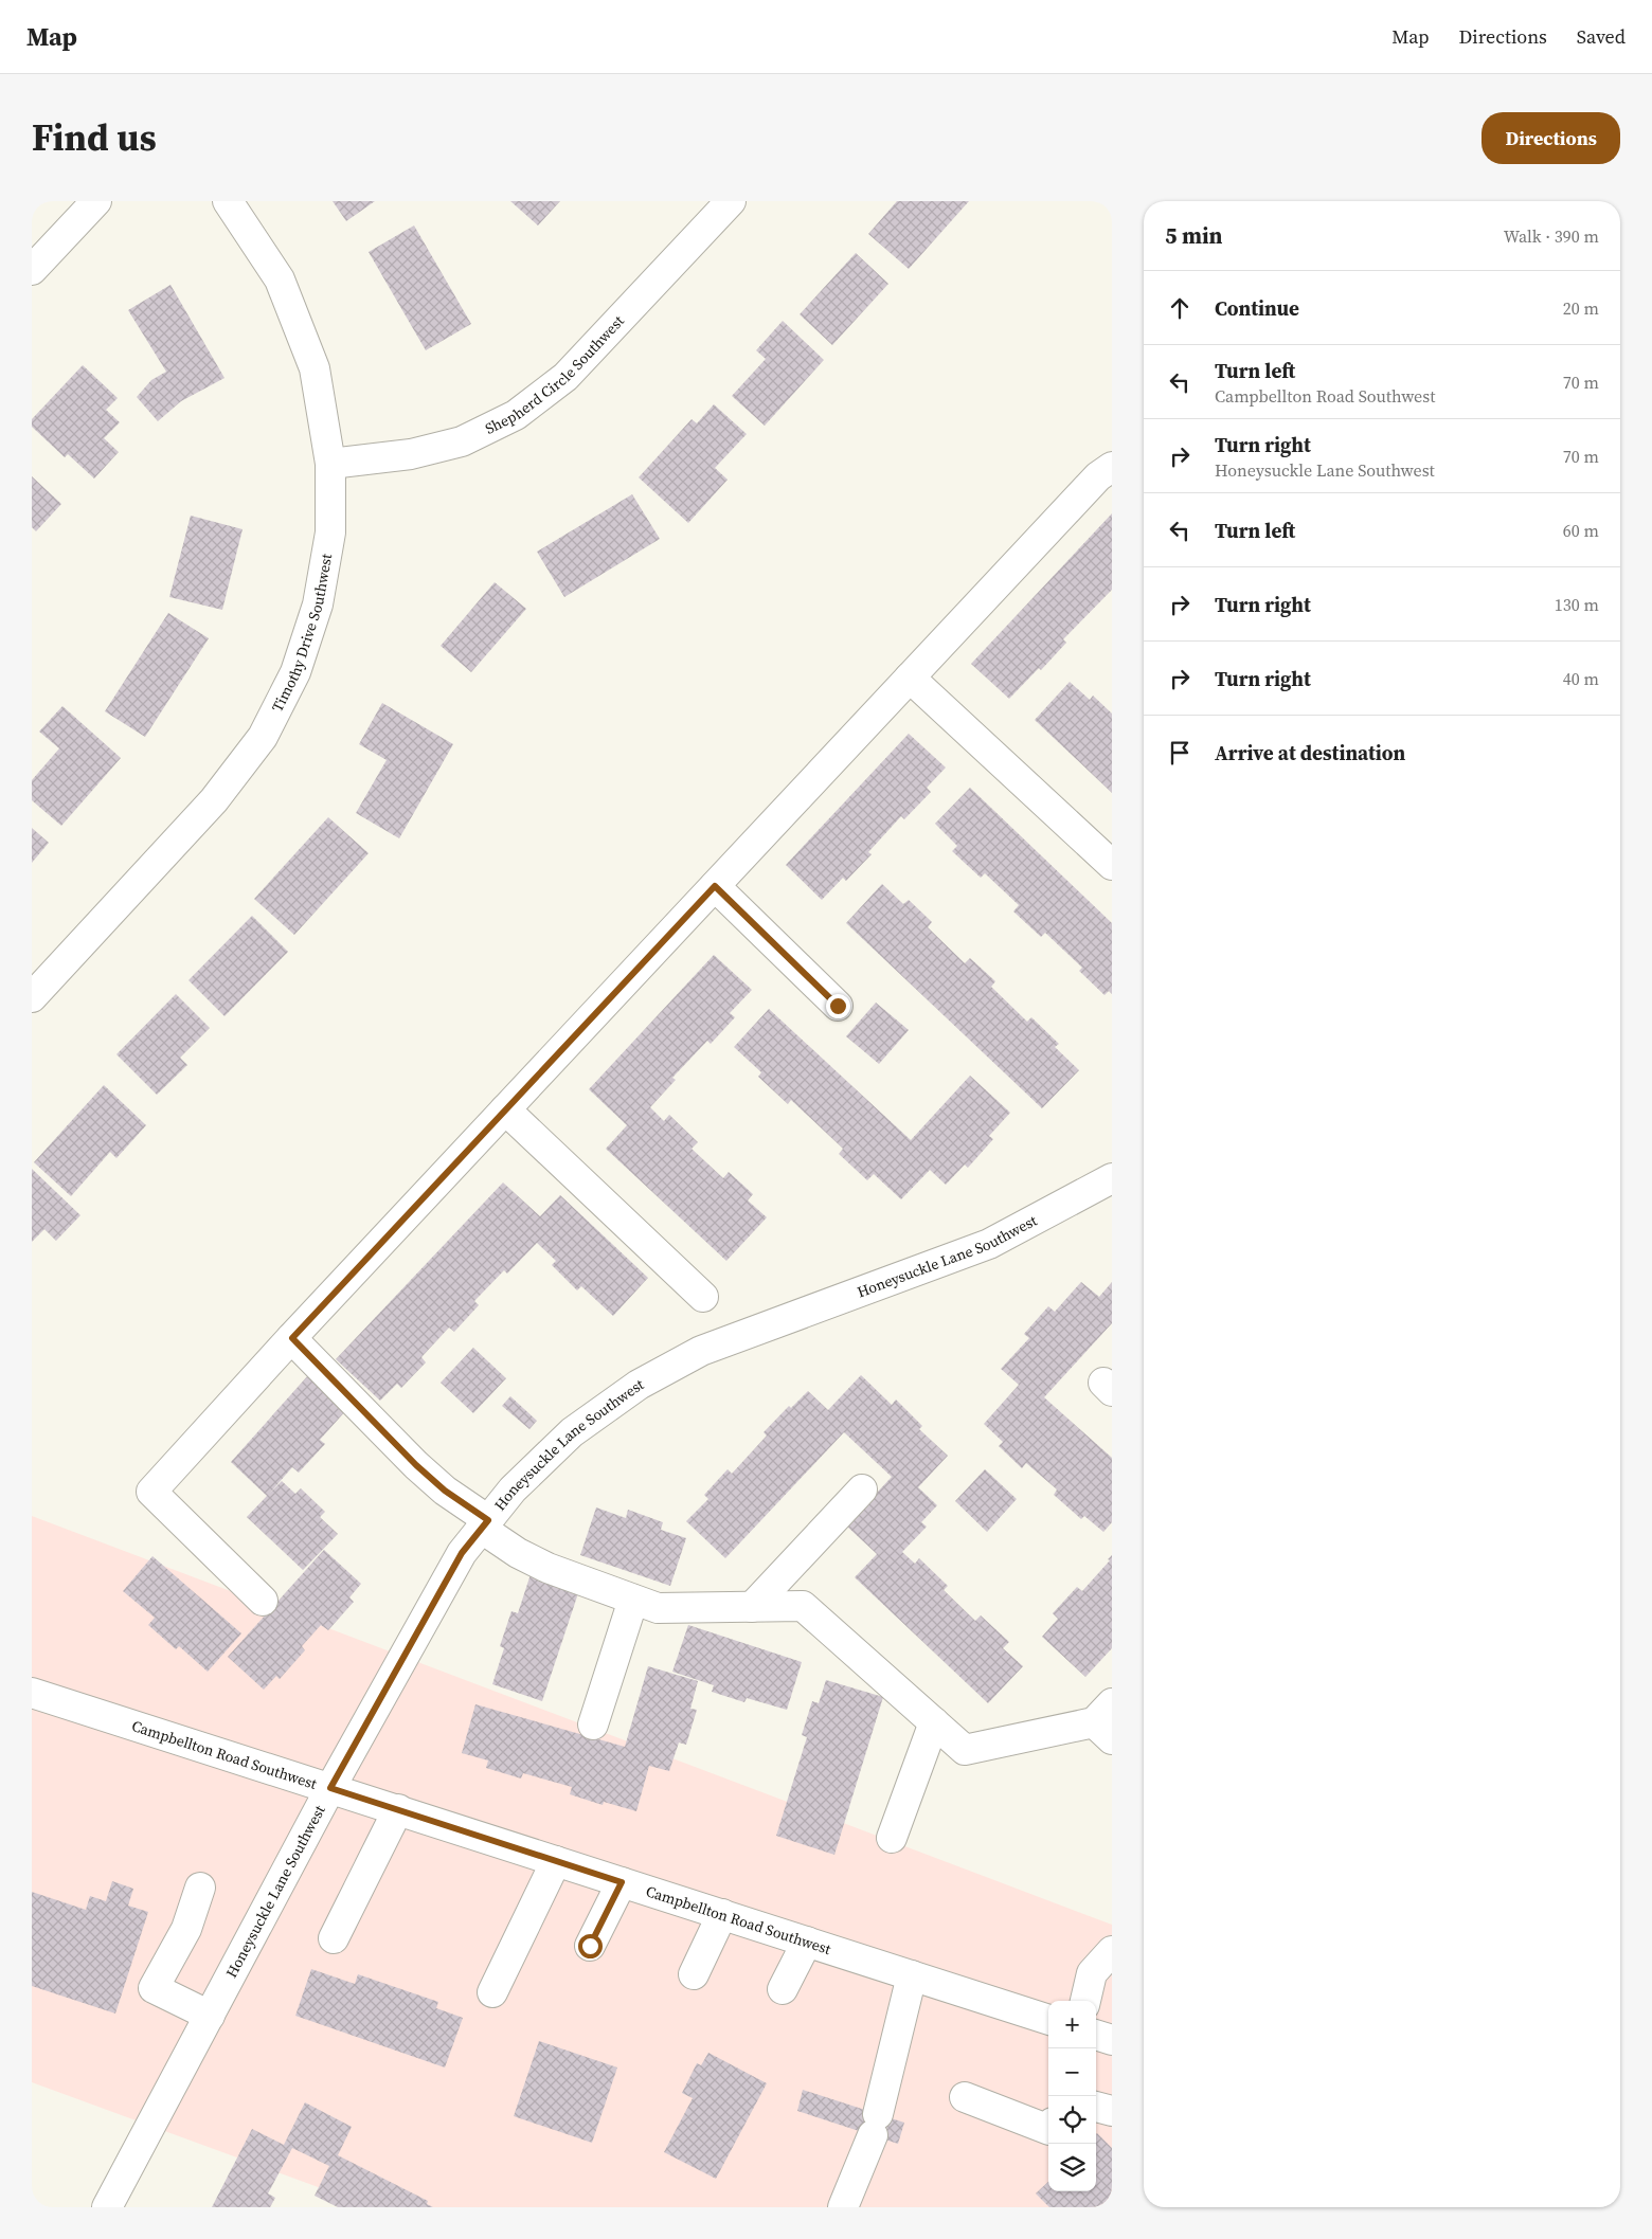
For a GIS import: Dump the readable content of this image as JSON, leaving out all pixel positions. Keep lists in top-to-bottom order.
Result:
{
  "streets": {
    "street": [
      "Shepherd Circle Southwest",
      "Timothy Drive Southwest",
      "Honeysuckle Lane Southwest",
      "Campbellton Road Southwest"
    ]
  },
  "crossings": [
    ["Shepherd Circle Southwest", "Timothy Drive Southwest"],
    ["Honeysuckle Lane Southwest", "Campbellton Road Southwest"]
  ],
  "page": {
    "header": "Map",
    "nav": ["Map", "Directions", "Saved"],
    "title": "Find us",
    "buttons": "Directions",
    "heading": ["5 min", "Walk · 390 m"],
    "list": [
      ["Continue", "20 m"],
      ["Turn left", "Campbellton Road Southwest", "70 m"],
      ["Turn right", "Honeysuckle Lane Southwest", "70 m"],
      ["Turn left", "60 m"],
      ["Turn right", "130 m"],
      ["Turn right", "40 m"],
      "Arrive at destination"
    ],
    "map_buttons": ["+", "−"]
  }
}
